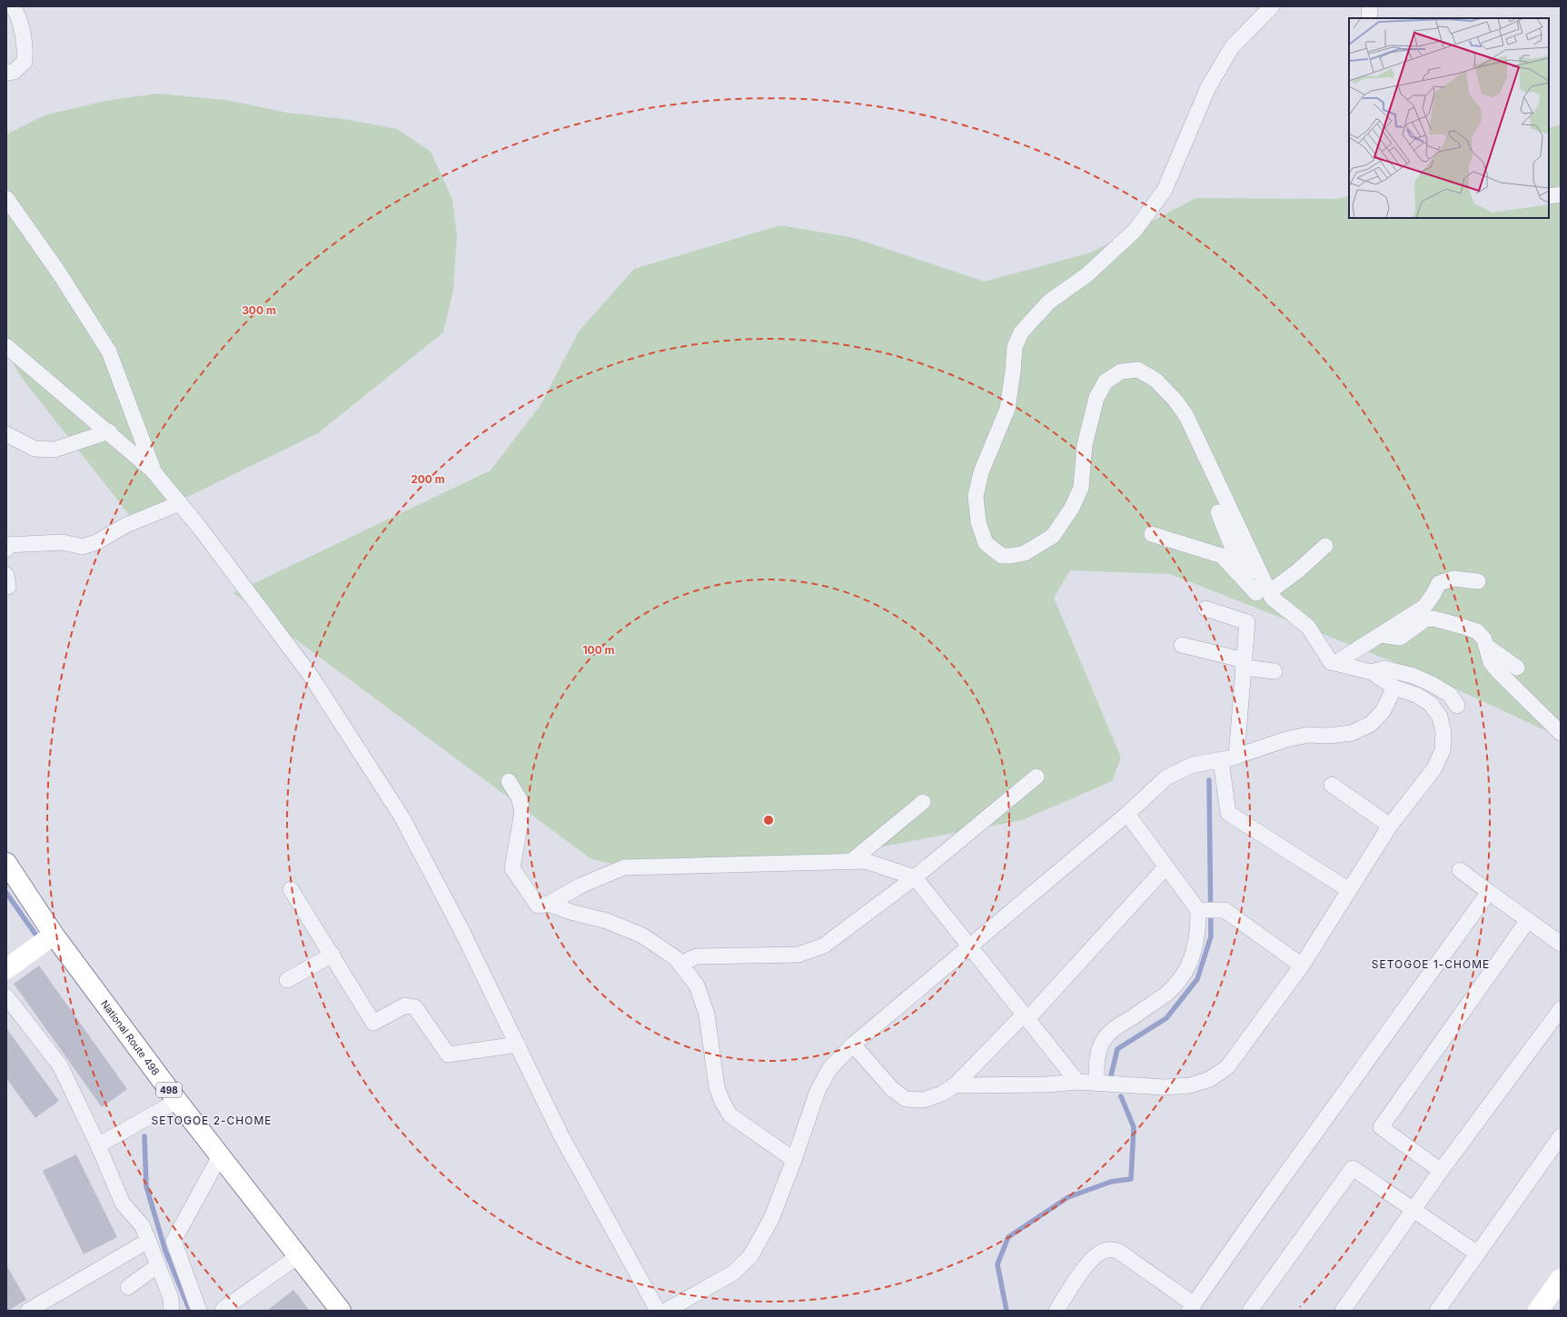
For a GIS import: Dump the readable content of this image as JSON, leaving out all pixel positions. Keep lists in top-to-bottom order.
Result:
{
  "streets": {
    "main road": ["National Route 498", "498"]
  },
  "districts": ["SETOGOE 1-CHOME", "SETOGOE 2-CHOME"],
  "rings": ["300 m", "200 m", "100 m"]
}
